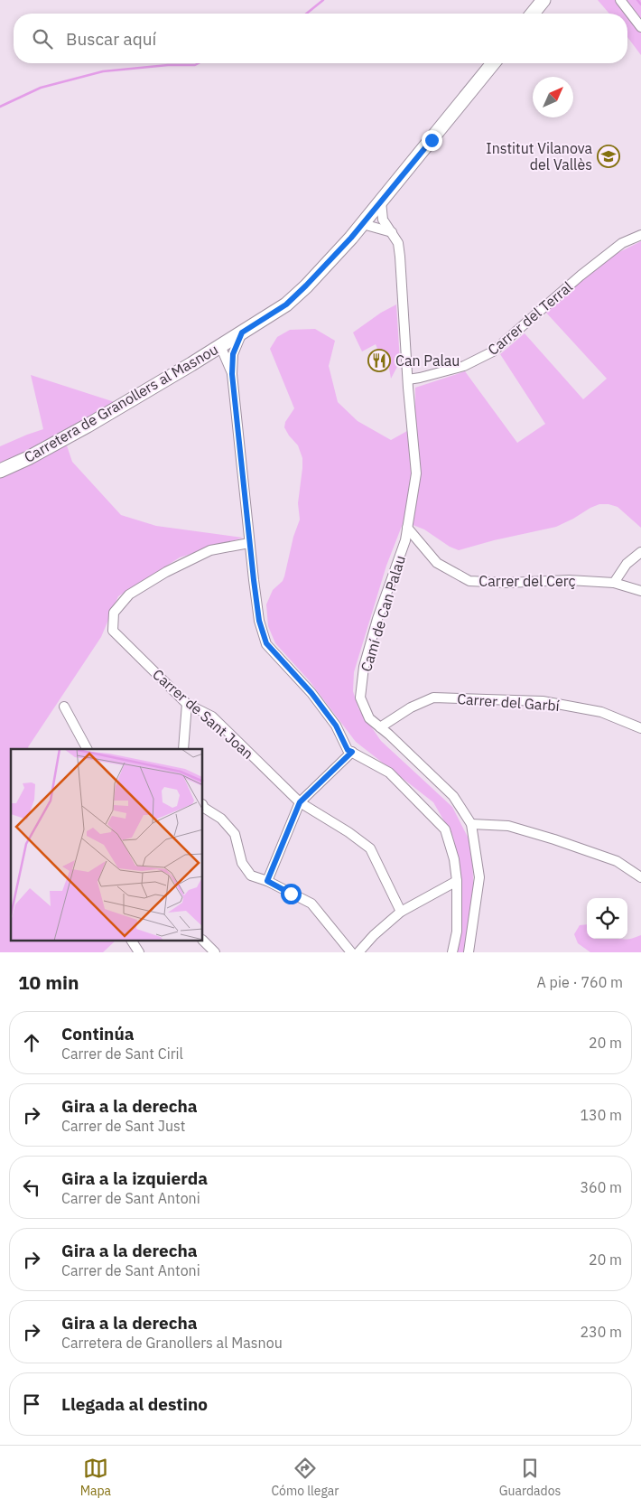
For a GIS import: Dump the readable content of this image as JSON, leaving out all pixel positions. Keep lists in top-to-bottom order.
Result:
{
  "streets": {
    "main road": ["Carretera de Granollers al Masnou"],
    "street": [
      "Carrer del Terral",
      "Carrer del Cerç",
      "Camí de Can Palau",
      "Carrer del Garbí",
      "Carrer de Sant Joan"
    ]
  },
  "crossings": [
    ["Carrer del Terral", "Camí de Can Palau"],
    ["Carretera de Granollers al Masnou", "Camí de Can Palau"],
    ["Carrer del Cerç", "Camí de Can Palau"],
    ["Camí de Can Palau", "Carrer del Garbí"]
  ],
  "places": {
    "school or university": ["Institut Vilanova del Vallès"],
    "restaurant": ["Can Palau"]
  },
  "north": "top right",
  "page": {
    "search": "Buscar aquí",
    "heading": ["10 min", "A pie · 760 m"],
    "list": [
      ["Continúa", "Carrer de Sant Ciril", "20 m"],
      ["Gira a la derecha", "Carrer de Sant Just", "130 m"],
      ["Gira a la izquierda", "Carrer de Sant Antoni", "360 m"],
      ["Gira a la derecha", "Carrer de Sant Antoni", "20 m"],
      ["Gira a la derecha", "Carretera de Granollers al Masnou", "230 m"],
      "Llegada al destino"
    ],
    "nav": ["Mapa", "Cómo llegar", "Guardados"]
  }
}
